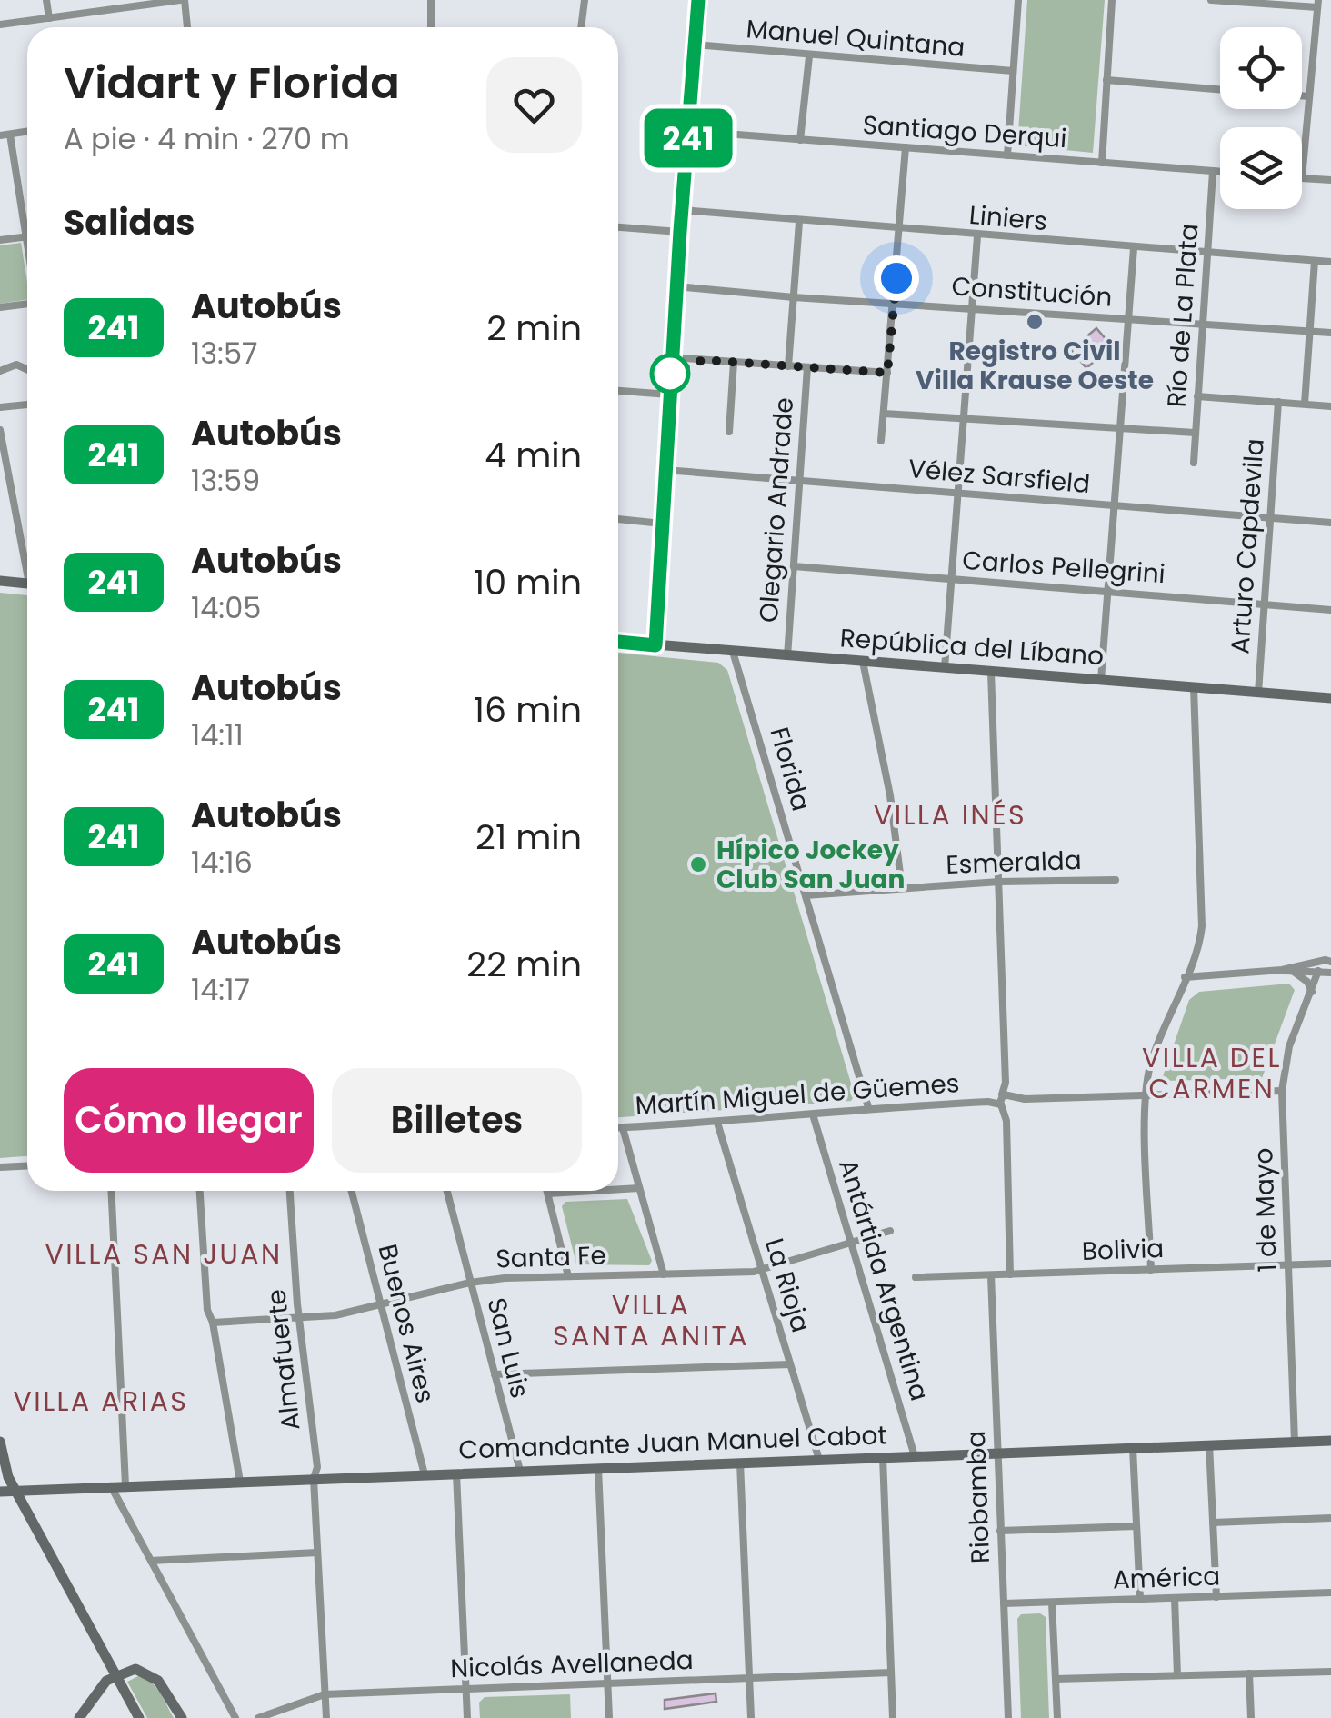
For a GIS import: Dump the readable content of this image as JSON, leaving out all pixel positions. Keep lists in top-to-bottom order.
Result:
{
  "streets": {
    "main road": ["República del Líbano", "Comandante Juan Manuel Cabot"],
    "street": [
      "Manuel Quintana",
      "Santiago Derqui",
      "Liniers",
      "Constitución",
      "Río de La Plata",
      "Vélez Sarsfield",
      "Olegario Andrade",
      "Arturo Capdevila",
      "Carlos Pellegrini",
      "Florida",
      "Esmeralda",
      "Martín Miguel de Güemes",
      "1 de Mayo",
      "Bolivia",
      "Santa Fe",
      "Antártida Argentina",
      "La Rioja",
      "Buenos Aires",
      "San Luis",
      "Almafuerte",
      "Riobamba",
      "América",
      "Nicolás Avellaneda"
    ]
  },
  "crossings": [
    ["Santiago Derqui", "Río de La Plata"],
    ["Liniers", "Río de La Plata"],
    ["Liniers", "Olegario Andrade"],
    ["Constitución", "Río de La Plata"],
    ["Constitución", "Olegario Andrade"],
    ["Vélez Sarsfield", "Olegario Andrade"],
    ["Vélez Sarsfield", "Arturo Capdevila"],
    ["Olegario Andrade", "Carlos Pellegrini"],
    ["Olegario Andrade", "República del Líbano"],
    ["Arturo Capdevila", "Carlos Pellegrini"],
    ["Arturo Capdevila", "República del Líbano"],
    ["República del Líbano", "Florida"],
    ["Florida", "Esmeralda"],
    ["Florida", "Martín Miguel de Güemes"],
    ["Martín Miguel de Güemes", "1 de Mayo"],
    ["Martín Miguel de Güemes", "Antártida Argentina"],
    ["Martín Miguel de Güemes", "La Rioja"],
    ["1 de Mayo", "Bolivia"],
    ["1 de Mayo", "Comandante Juan Manuel Cabot"],
    ["Bolivia", "Riobamba"],
    ["Santa Fe", "Antártida Argentina"],
    ["Santa Fe", "La Rioja"],
    ["Santa Fe", "Buenos Aires"],
    ["Santa Fe", "San Luis"],
    ["Santa Fe", "Almafuerte"],
    ["Antártida Argentina", "Comandante Juan Manuel Cabot"],
    ["La Rioja", "Comandante Juan Manuel Cabot"],
    ["Buenos Aires", "Comandante Juan Manuel Cabot"],
    ["San Luis", "Comandante Juan Manuel Cabot"],
    ["Almafuerte", "Comandante Juan Manuel Cabot"],
    ["Almafuerte", "Nicolás Avellaneda"],
    ["Comandante Juan Manuel Cabot", "Riobamba"],
    ["Riobamba", "América"]
  ],
  "districts": [
    "VILLA INÉS",
    "VILLA DEL CARMEN",
    "VILLA SAN JUAN",
    "VILLA SANTA ANITA",
    "VILLA ARIAS"
  ],
  "places": ["Registro Civil Villa Krause Oeste", "Hípico Jockey Club San Juan"],
  "lines": ["bus line 241"],
  "page": {
    "on_map": "241",
    "heading": [
      ["Vidart y Florida", "A pie · 4 min · 270 m"],
      "Salidas"
    ],
    "list": [
      {
        "mark": "241",
        "name": "Autobús",
        "note": "13:57",
        "value": "2 min"
      },
      {
        "mark": "241",
        "name": "Autobús",
        "note": "13:59",
        "value": "4 min"
      },
      {
        "mark": "241",
        "name": "Autobús",
        "note": "14:05",
        "value": "10 min"
      },
      {
        "mark": "241",
        "name": "Autobús",
        "note": "14:11",
        "value": "16 min"
      },
      {
        "mark": "241",
        "name": "Autobús",
        "note": "14:16",
        "value": "21 min"
      },
      {
        "mark": "241",
        "name": "Autobús",
        "note": "14:17",
        "value": "22 min"
      }
    ],
    "buttons": ["Cómo llegar", "Billetes"]
  }
}
